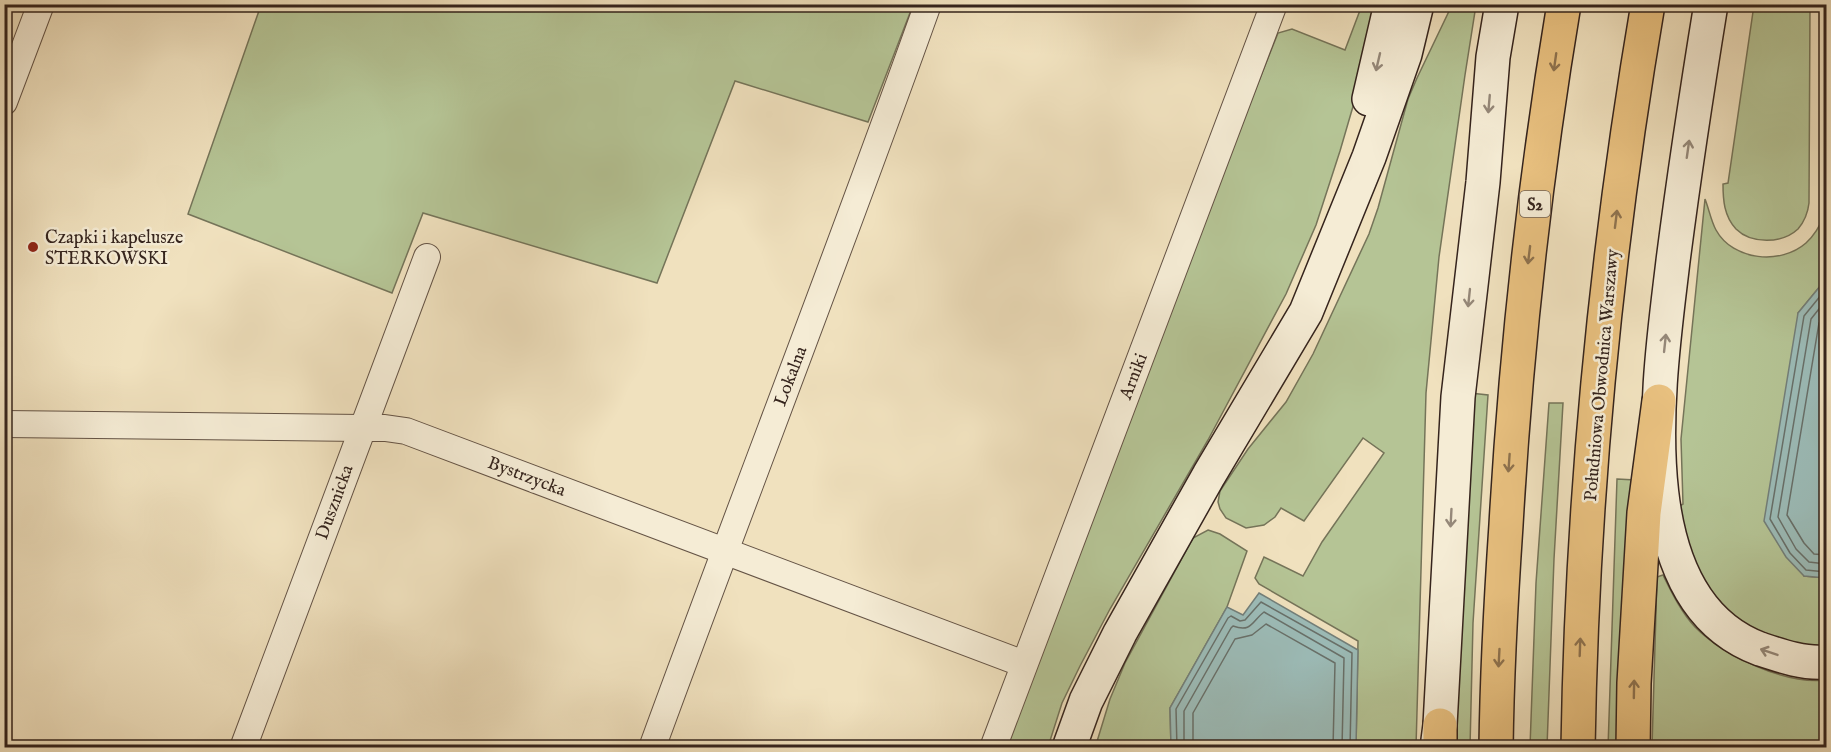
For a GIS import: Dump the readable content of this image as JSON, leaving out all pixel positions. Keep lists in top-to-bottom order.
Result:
{
  "streets": {
    "highway": ["S2", "Południowa Obwodnica Warszawy"],
    "street": [
      "Lokalna",
      "Arniki",
      "Bystrzycka",
      "Dusznicka"
    ]
  },
  "crossings": [
    ["Lokalna", "Bystrzycka"],
    ["Arniki", "Bystrzycka"],
    ["Bystrzycka", "Dusznicka"]
  ],
  "places": ["Czapki i kapelusze STERKOWSKI"]
}
